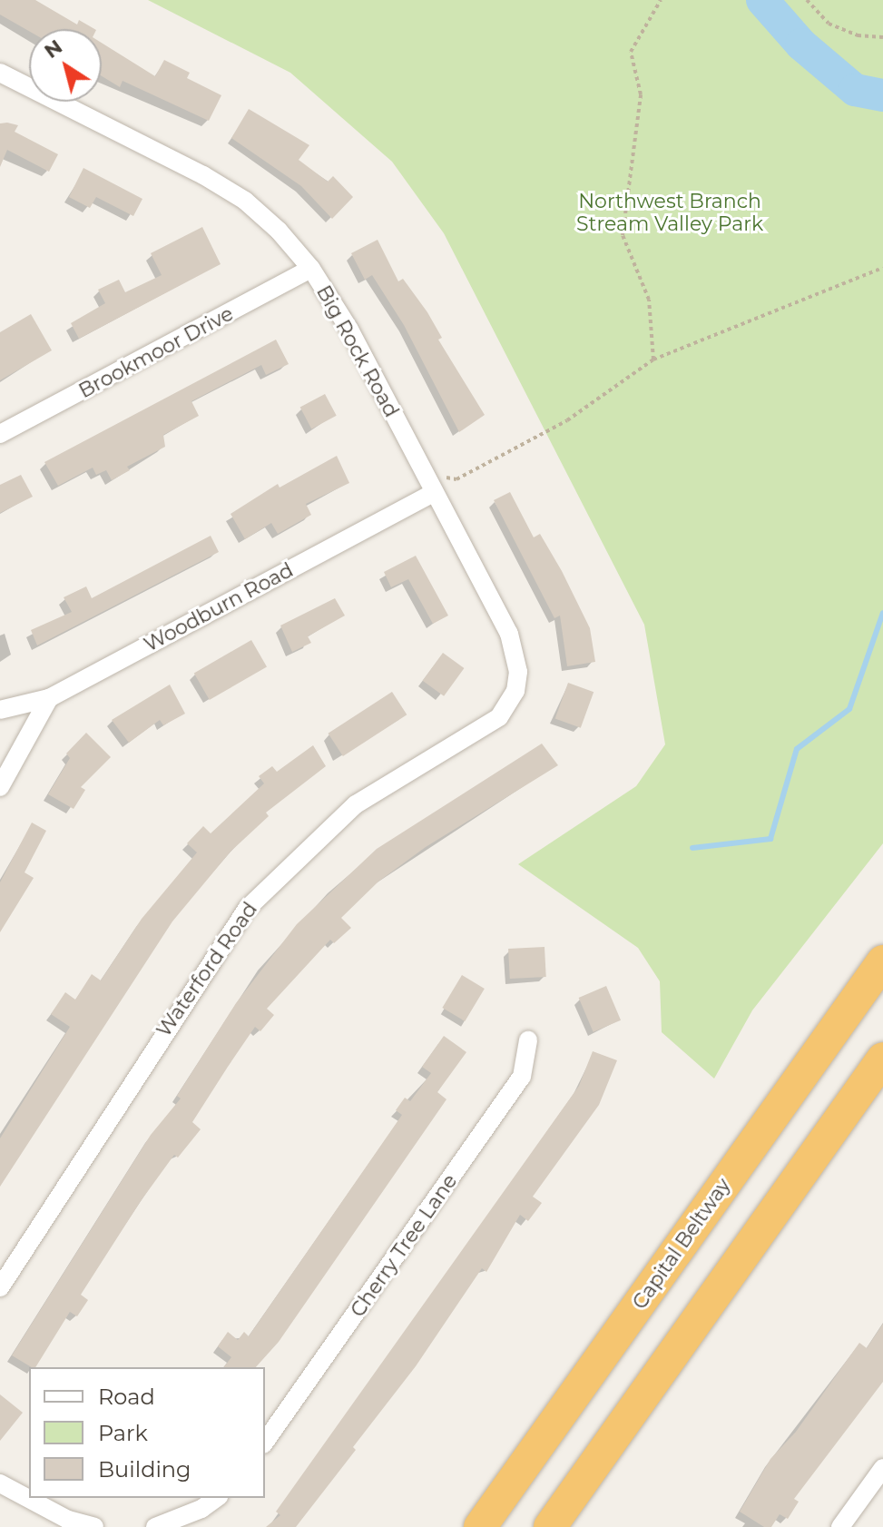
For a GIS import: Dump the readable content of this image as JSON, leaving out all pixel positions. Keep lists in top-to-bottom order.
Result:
{
  "streets": {
    "highway": ["Capital Beltway"],
    "street": [
      "Big Rock Road",
      "Brookmoor Drive",
      "Woodburn Road",
      "Waterford Road",
      "Cherry Tree Lane"
    ]
  },
  "crossings": [
    ["Big Rock Road", "Brookmoor Drive"],
    ["Big Rock Road", "Woodburn Road"],
    ["Big Rock Road", "Waterford Road"]
  ],
  "parks": ["Northwest Branch Stream Valley Park"],
  "legend": ["Road", "Park", "Building"],
  "north": "top left"
}
